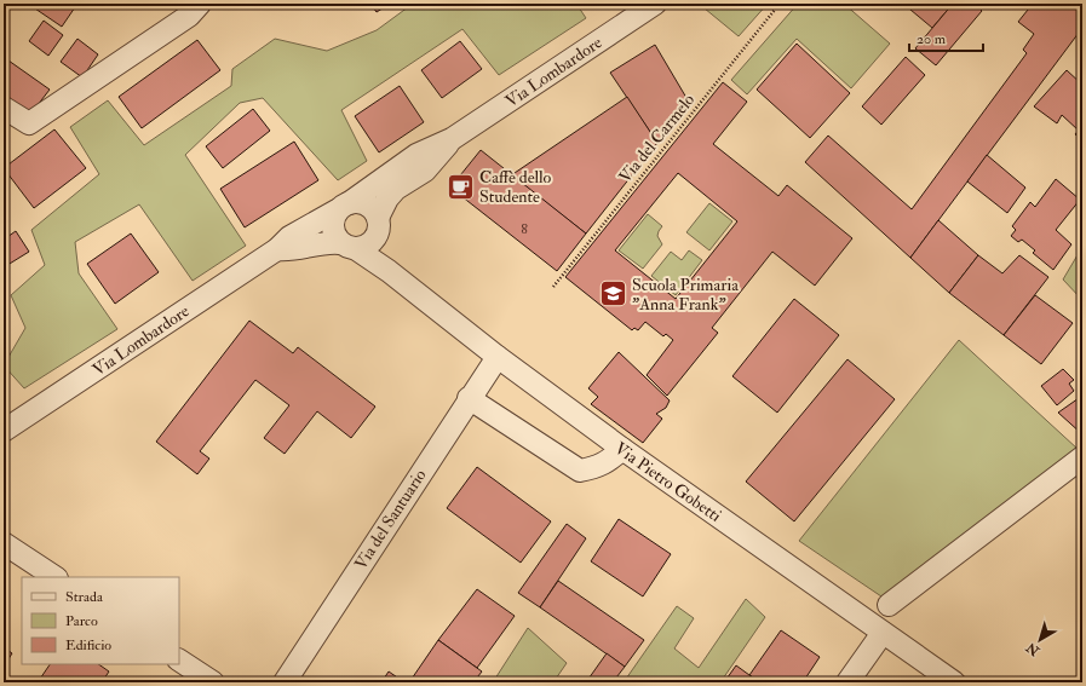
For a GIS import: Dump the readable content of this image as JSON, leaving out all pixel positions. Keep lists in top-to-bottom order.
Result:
{
  "streets": {
    "street": ["Via Lombardore", "Via Pietro Gobetti", "Via del Santuario"],
    "path": ["Via del Carmelo"]
  },
  "crossings": [
    ["Via Lombardore", "Via Pietro Gobetti"],
    ["Via Pietro Gobetti", "Via del Santuario"]
  ],
  "places": {
    "cafe": ["Caffè dello Studente"],
    "school or university": ["Scuola Primaria \"Anna Frank\""]
  },
  "house_numbers": ["8"],
  "legend": ["Strada", "Parco", "Edificio"],
  "scale_bar": "20 m",
  "north": "bottom left"
}
